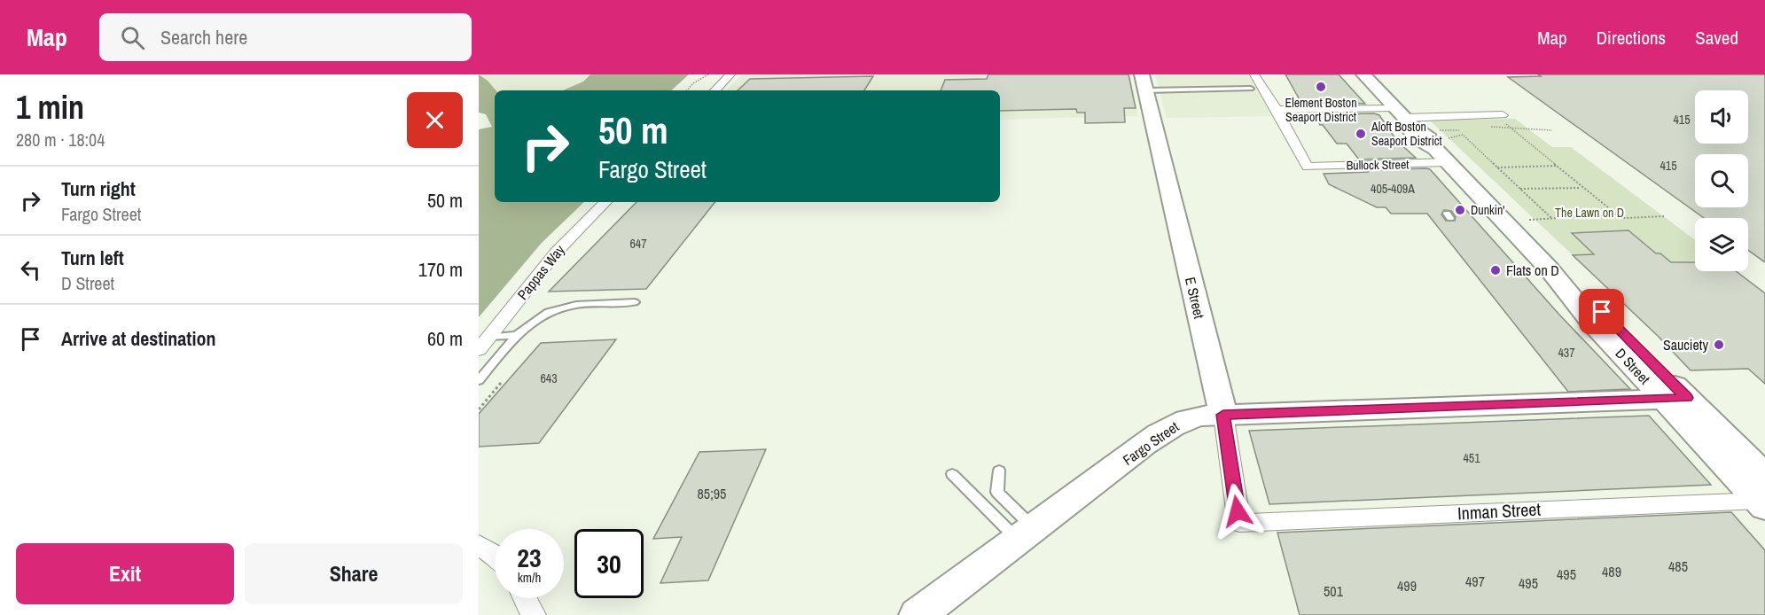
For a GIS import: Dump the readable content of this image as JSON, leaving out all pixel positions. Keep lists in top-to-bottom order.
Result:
{
  "streets": {
    "street": [
      "Bullock Street",
      "Pappas Way",
      "E Street",
      "D Street",
      "Fargo Street",
      "Inman Street"
    ]
  },
  "crossings": [
    ["Bullock Street", "D Street"],
    ["E Street", "Fargo Street"],
    ["E Street", "Inman Street"],
    ["D Street", "Fargo Street"],
    ["D Street", "Inman Street"]
  ],
  "parks": ["The Lawn on D"],
  "places": [
    "Element Boston Seaport District",
    "Aloft Boston Seaport District",
    "Dunkin'",
    "Flats on D",
    "Sauciety"
  ],
  "house_numbers": [
    "415",
    "415",
    "405-409A",
    "647",
    "437",
    "643",
    "451",
    "85;95",
    "485",
    "489",
    "495",
    "497",
    "495",
    "499",
    "501"
  ],
  "page": {
    "header": "Map",
    "search": "Search here",
    "nav": ["Map", "Directions", "Saved"],
    "heading": ["1 min", "280 m · 18:04"],
    "turn": ["50 m", "Fargo Street"],
    "list": [
      {
        "name": "Turn right",
        "note": "Fargo Street",
        "value": "50 m"
      },
      {
        "name": "Turn left",
        "note": "D Street",
        "value": "170 m"
      },
      {
        "name": "Arrive at destination",
        "value": "60 m"
      }
    ],
    "speed": "23 km/h",
    "limit": "30",
    "buttons": ["Exit", "Share"]
  }
}
